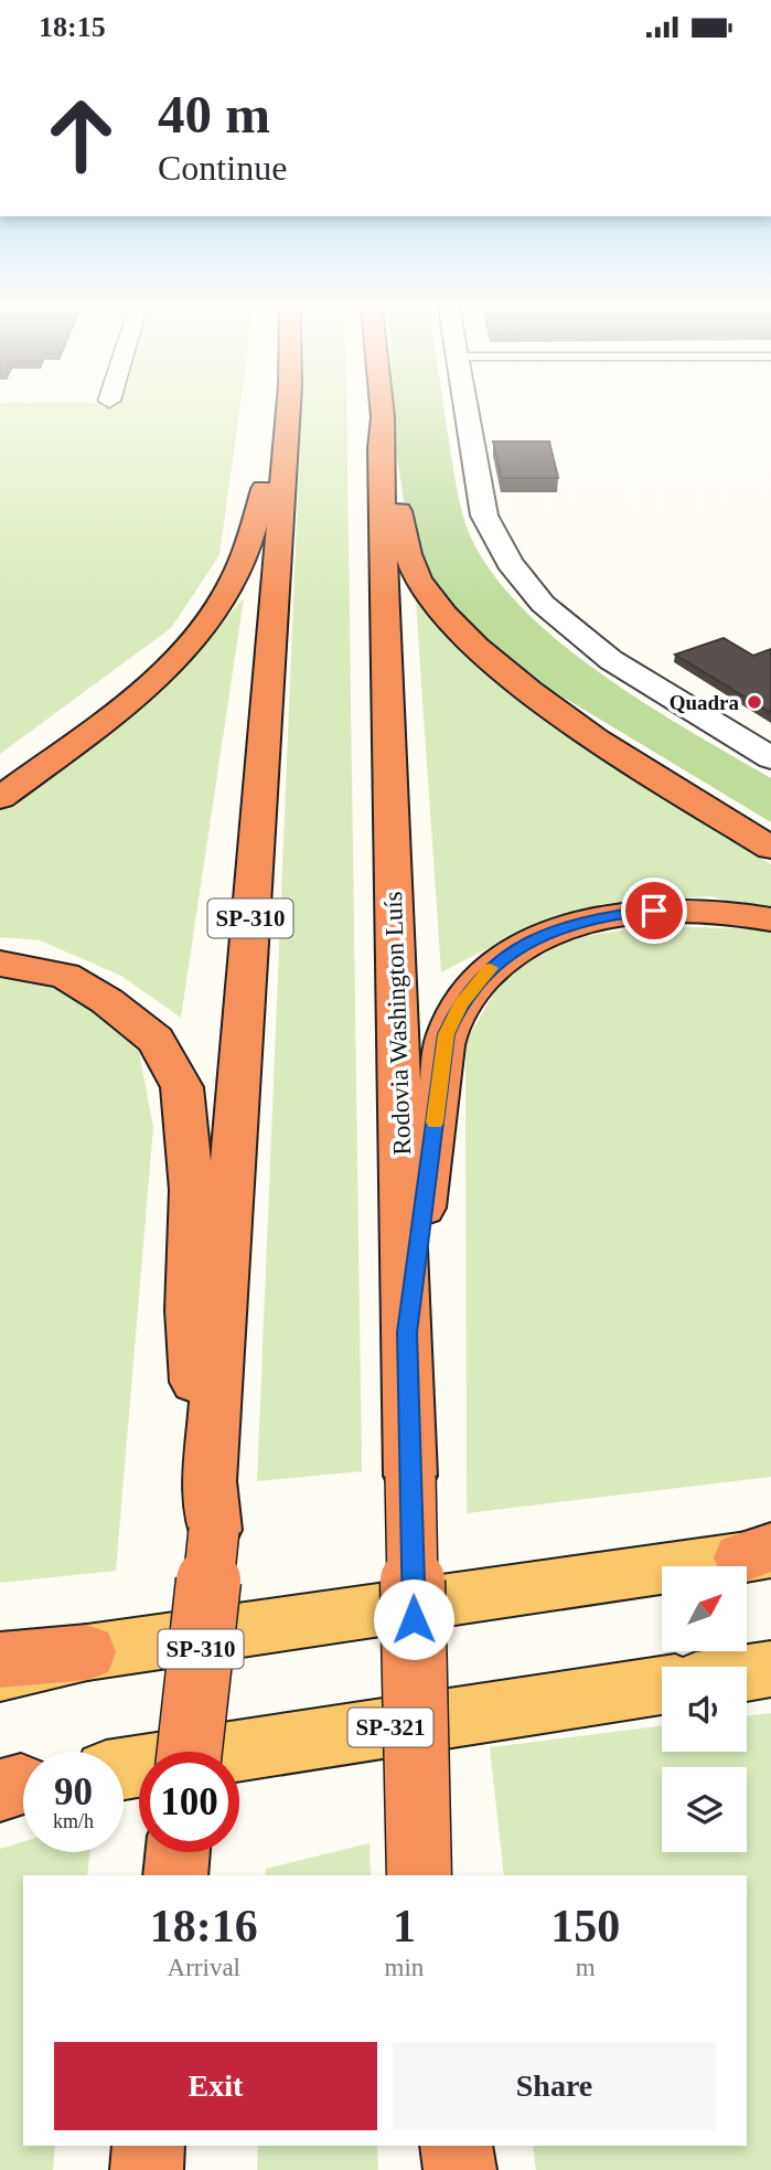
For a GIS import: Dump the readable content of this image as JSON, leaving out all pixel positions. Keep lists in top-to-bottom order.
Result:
{
  "streets": {
    "highway": ["SP-310", "Rodovia Washington Luís"],
    "main road": ["SP-321"]
  },
  "places": ["Quadra"],
  "north": "top right",
  "page": {
    "status": "18:15",
    "turn": ["40 m", "Continue"],
    "speed": "90 km/h",
    "limit": "100",
    "eta": [
      "18:16",
      "Arrival",
      "1",
      "min",
      "150",
      "m"
    ],
    "buttons": ["Exit", "Share"]
  }
}
